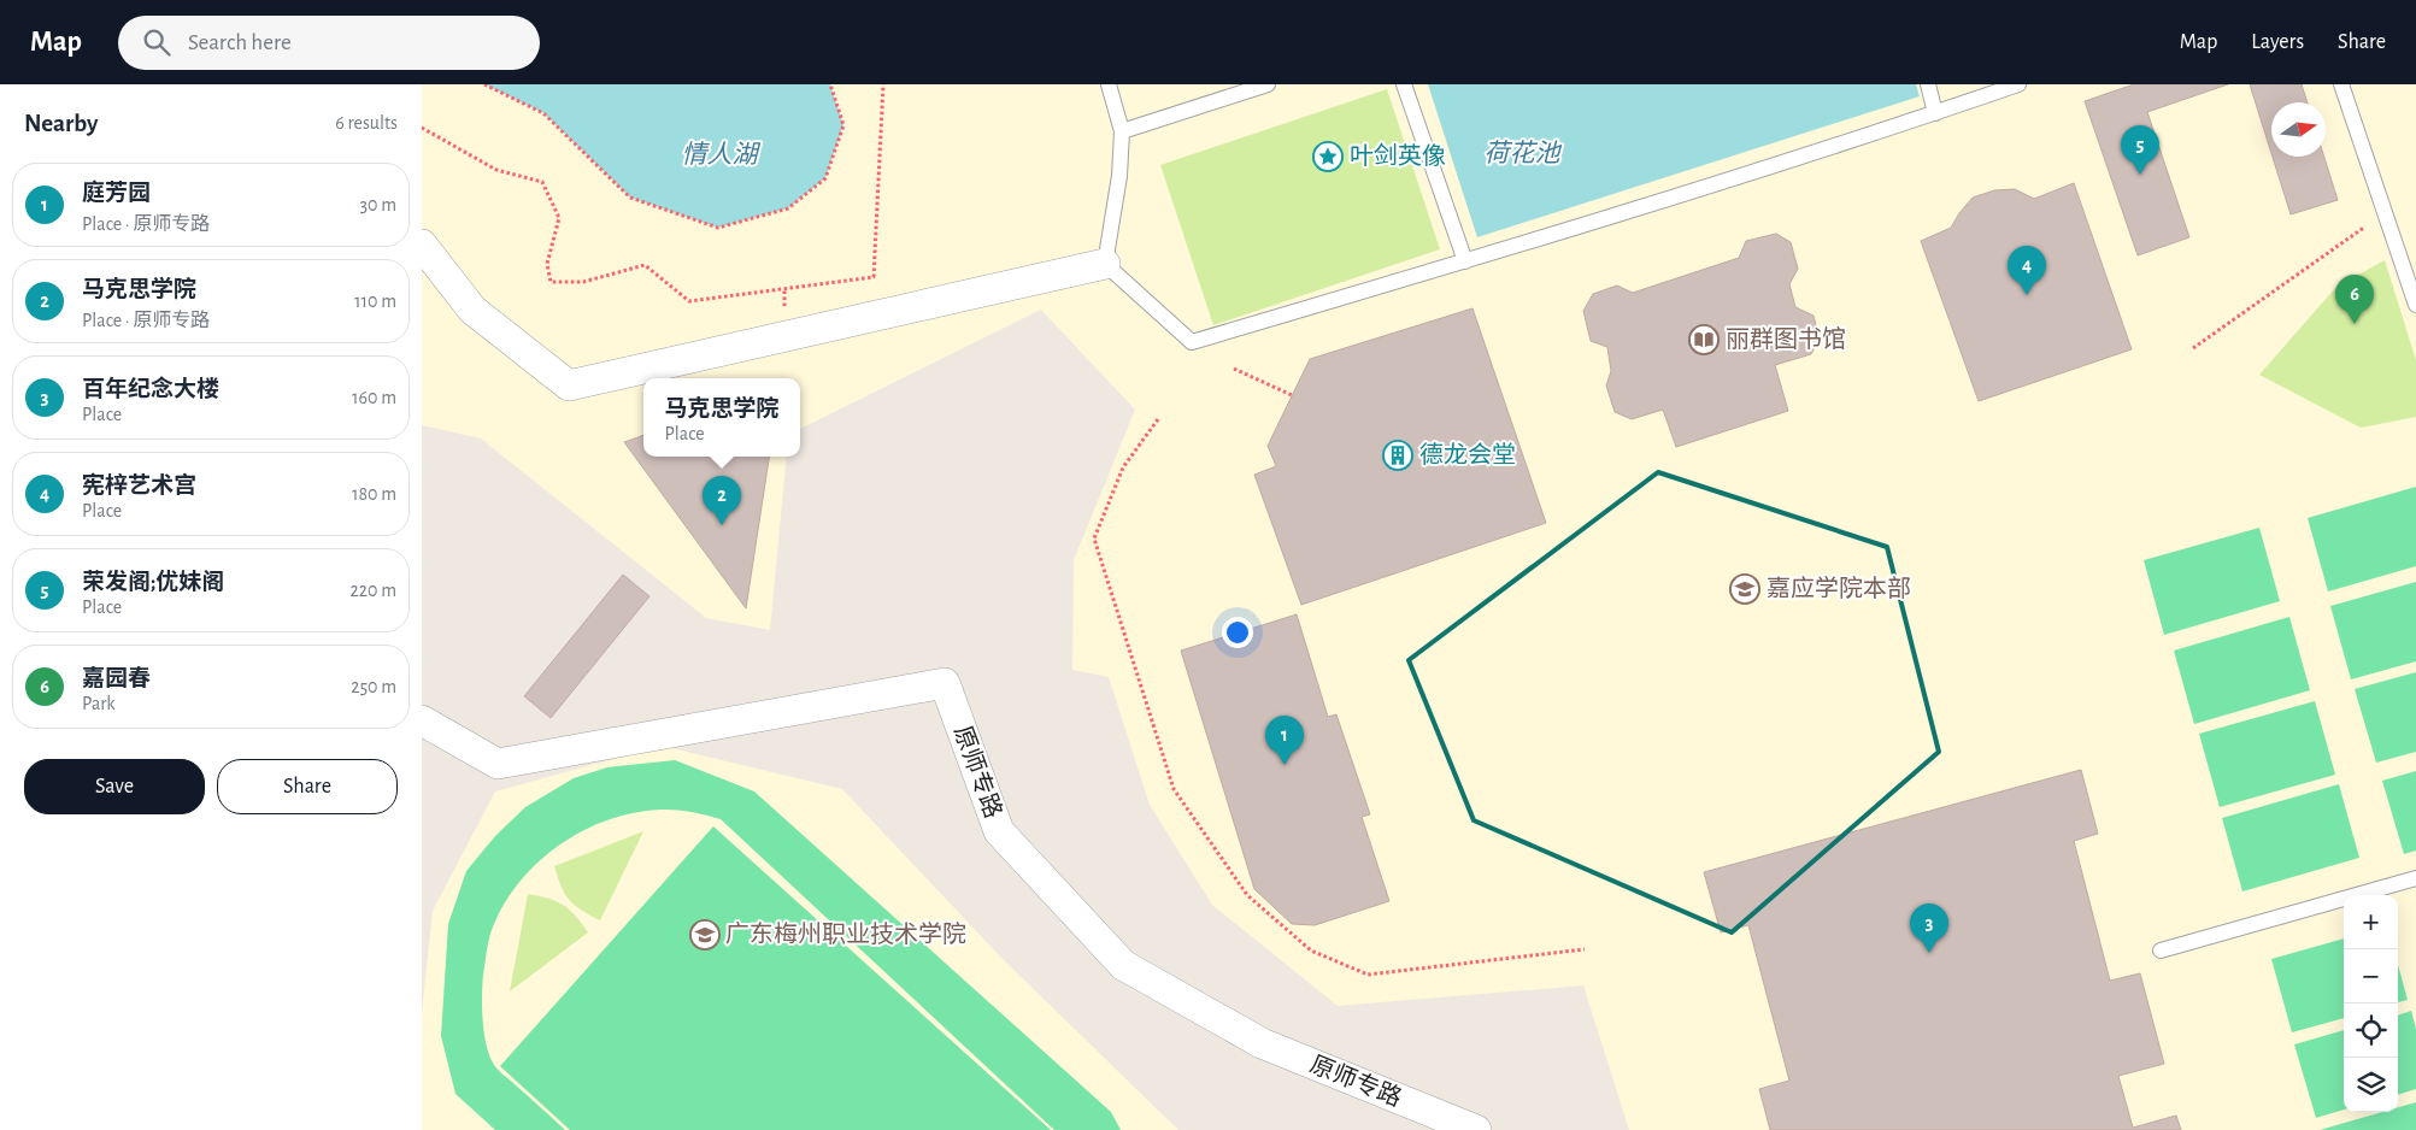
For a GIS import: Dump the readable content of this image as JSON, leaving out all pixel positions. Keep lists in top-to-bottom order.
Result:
{
  "streets": {
    "street": ["原师专路"]
  },
  "water": ["荷花池", "情人湖"],
  "places": {
    "place": ["叶剑英像"],
    "library": ["丽群图书馆"],
    "building": ["德龙会堂"],
    "school or university": ["嘉应学院本部", "广东梅州职业技术学院"]
  },
  "north": "right",
  "page": {
    "header": "Map",
    "search": "Search here",
    "nav": ["Map", "Layers", "Share"],
    "heading": ["Nearby", "6 results"],
    "pins": [
      "5",
      "4",
      "6",
      "2",
      "1",
      "3"
    ],
    "list": [
      {
        "mark": "1",
        "name": "庭芳园",
        "note": "Place · 原师专路",
        "value": "30 m"
      },
      {
        "mark": "2",
        "name": "马克思学院",
        "note": "Place · 原师专路",
        "value": "110 m"
      },
      {
        "mark": "3",
        "name": "百年纪念大楼",
        "note": "Place",
        "value": "160 m"
      },
      {
        "mark": "4",
        "name": "宪梓艺术宫",
        "note": "Place",
        "value": "180 m"
      },
      {
        "mark": "5",
        "name": "荣发阁;优妹阁",
        "note": "Place",
        "value": "220 m"
      },
      {
        "mark": "6",
        "name": "嘉园春",
        "note": "Park",
        "value": "250 m"
      }
    ],
    "popup": ["马克思学院", "Place"],
    "buttons": ["Save", "Share"],
    "map_buttons": ["+", "−"]
  }
}
